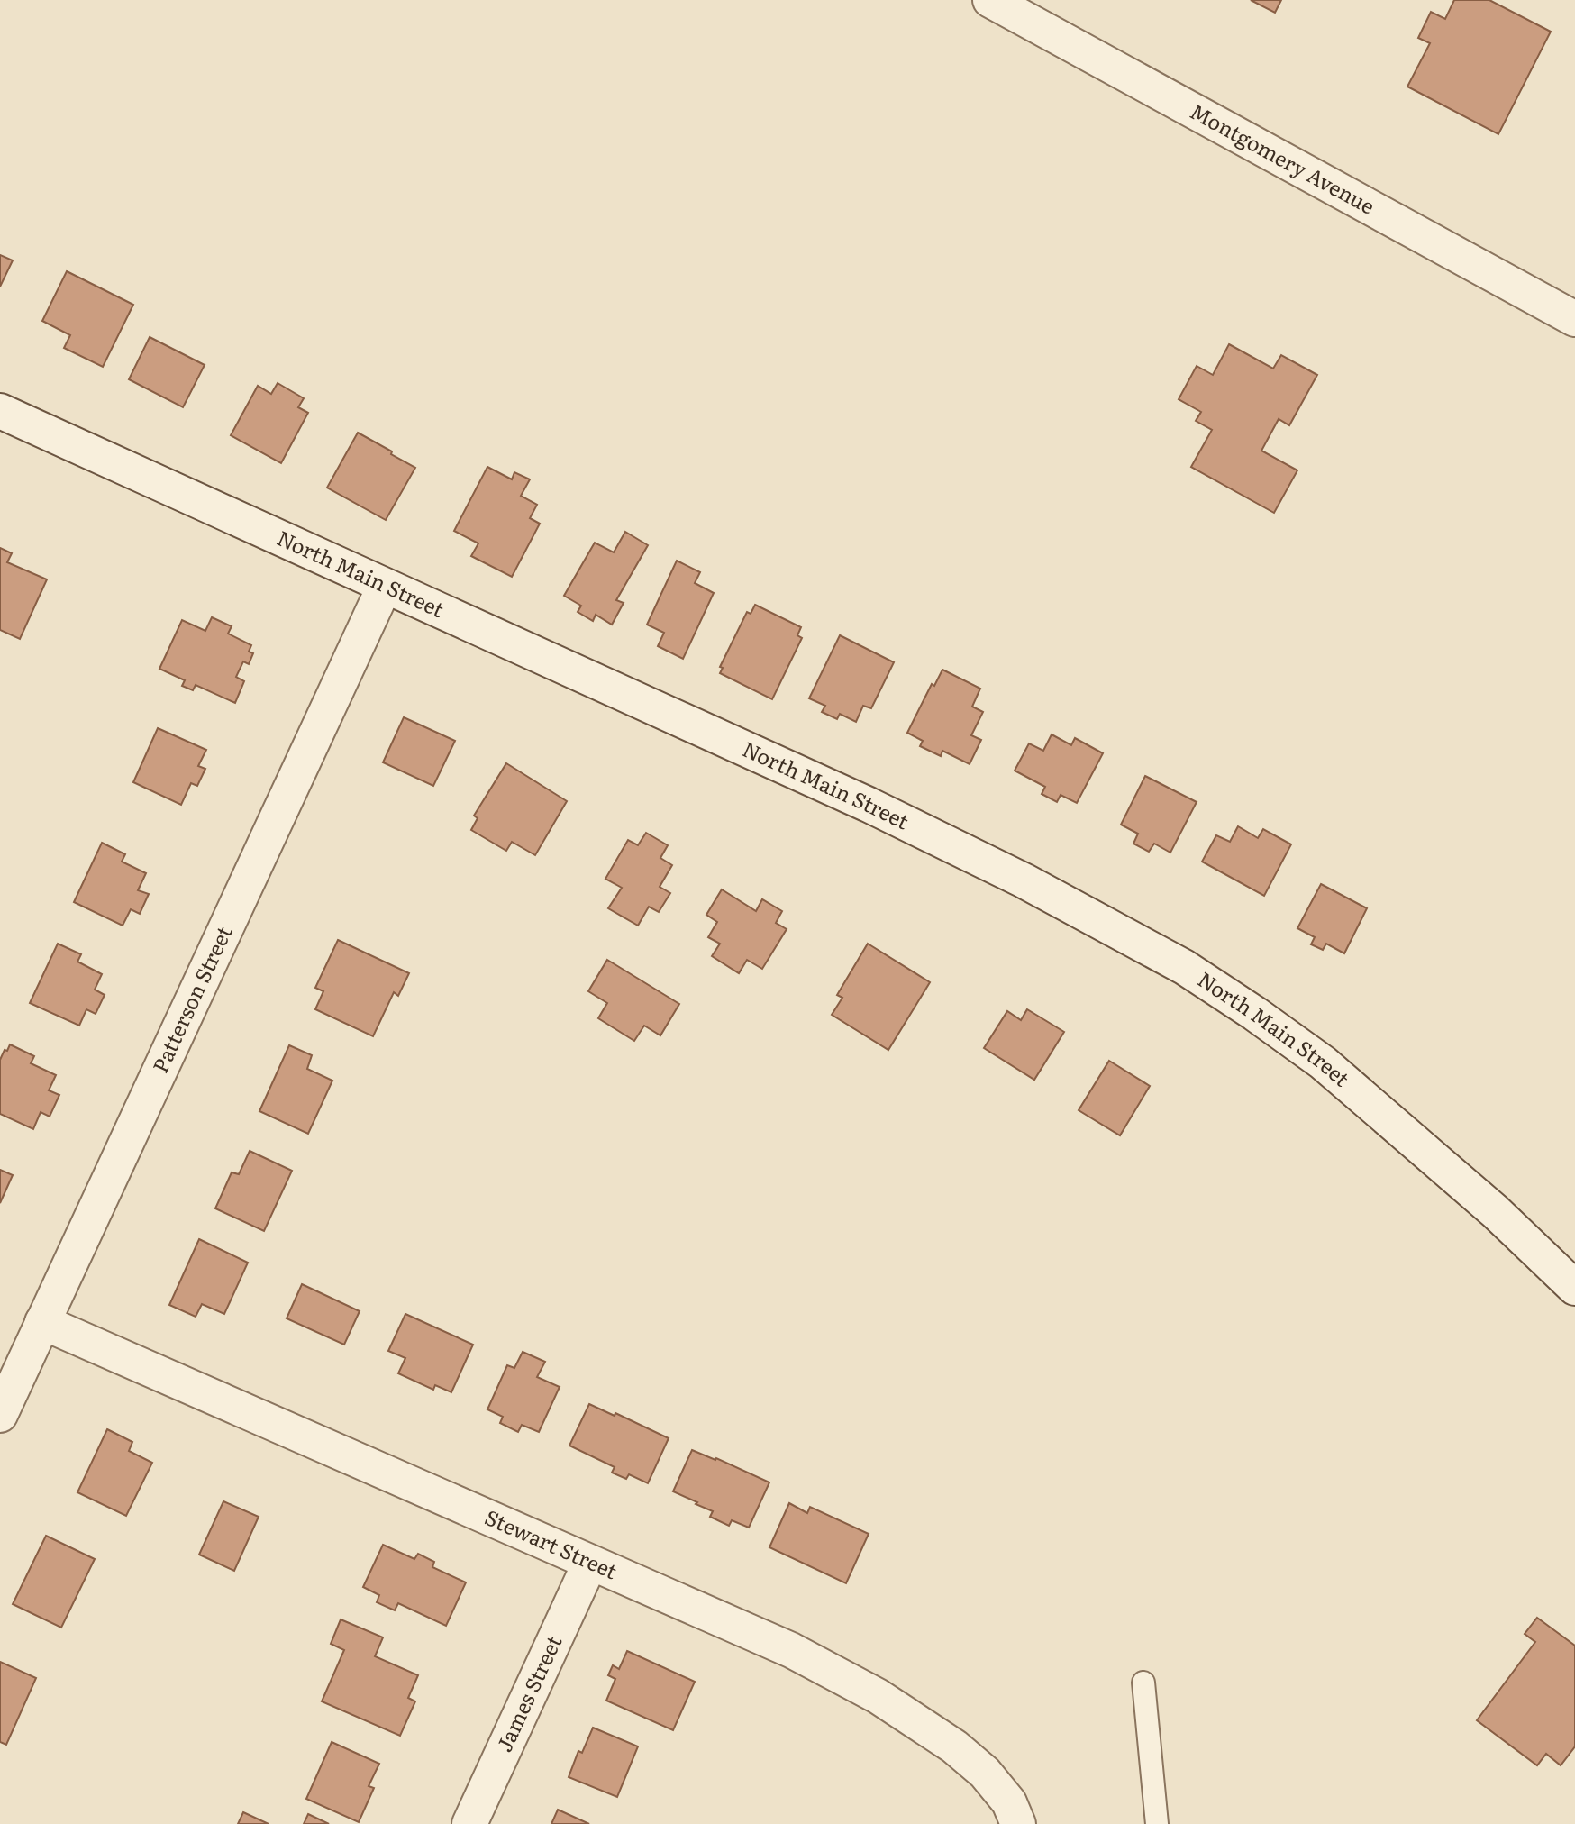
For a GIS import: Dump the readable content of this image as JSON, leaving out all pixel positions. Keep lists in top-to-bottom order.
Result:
{
  "streets": {
    "street": [
      "Montgomery Avenue",
      "North Main Street",
      "Patterson Street",
      "Stewart Street",
      "James Street"
    ]
  },
  "crossings": [
    ["North Main Street", "Patterson Street"],
    ["Patterson Street", "Stewart Street"],
    ["Stewart Street", "James Street"]
  ]
}
